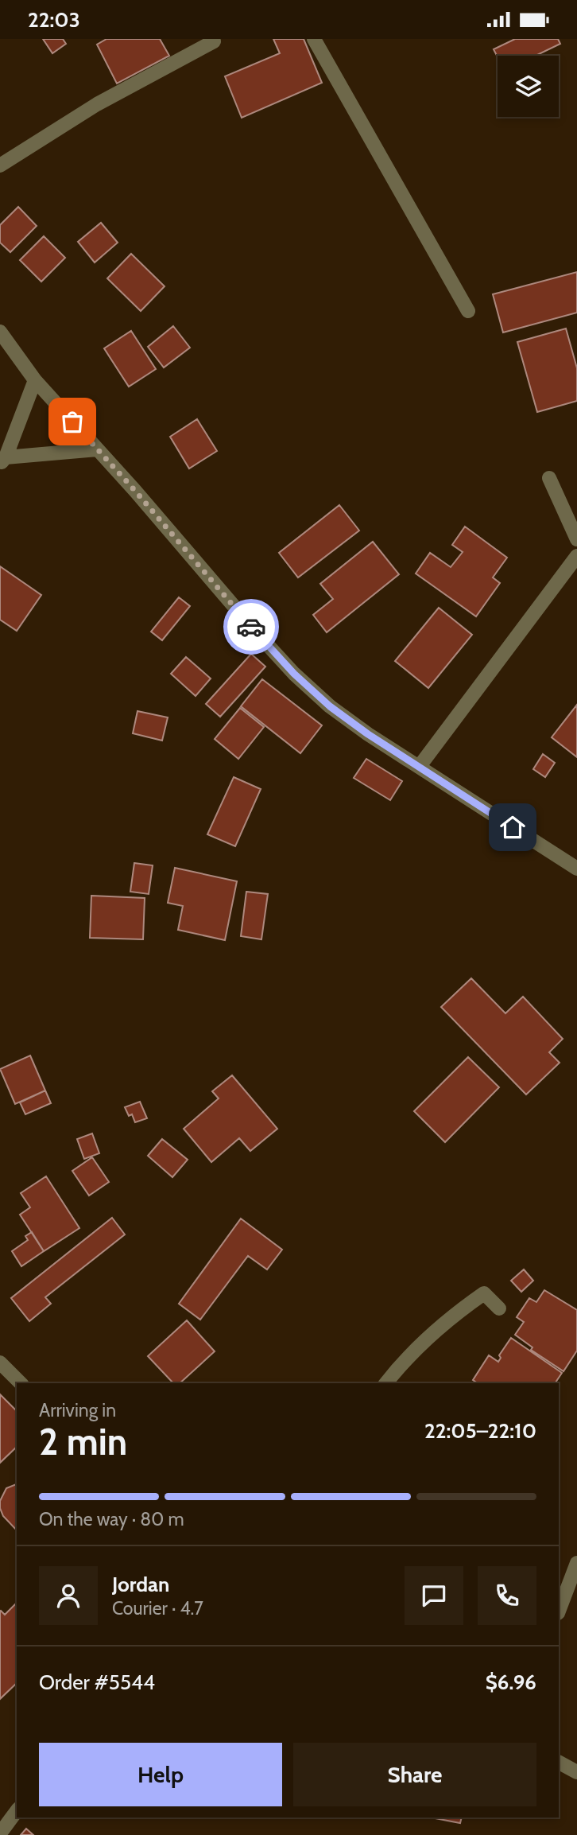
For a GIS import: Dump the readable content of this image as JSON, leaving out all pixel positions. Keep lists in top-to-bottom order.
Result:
{
  "page": {
    "status": "22:03",
    "heading": ["2 min", "Arriving in", "22:05–22:10"],
    "panel": [
      "Jordan",
      "Courier · 4.7",
      "Order #5544",
      "$6.96"
    ],
    "bar": "On the way · 80 m",
    "buttons": ["Help", "Share"]
  }
}
